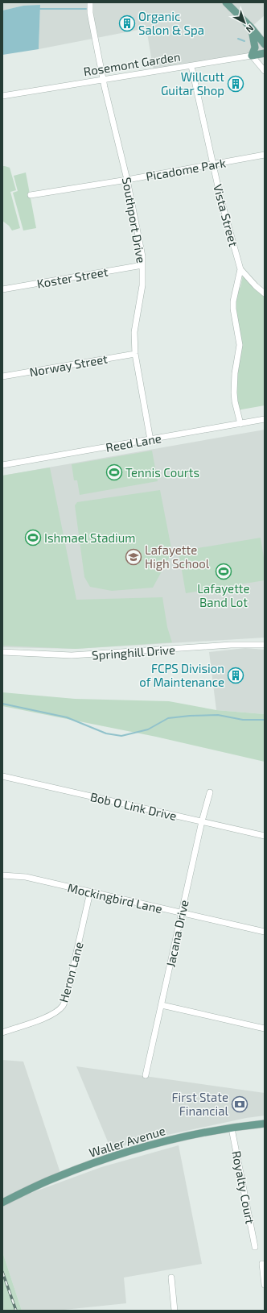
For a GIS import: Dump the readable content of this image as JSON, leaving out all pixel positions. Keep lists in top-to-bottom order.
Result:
{
  "streets": {
    "main road": ["Rosemont Garden", "Waller Avenue"],
    "street": [
      "Picadome Park",
      "Vista Street",
      "Southport Drive",
      "Koster Street",
      "Norway Street",
      "Reed Lane",
      "Springhill Drive",
      "Bob O Link Drive",
      "Mockingbird Lane",
      "Jacana Drive",
      "Heron Lane",
      "Royalty Court"
    ]
  },
  "crossings": [
    ["Rosemont Garden", "Vista Street"],
    ["Rosemont Garden", "Southport Drive"],
    ["Picadome Park", "Vista Street"],
    ["Picadome Park", "Southport Drive"],
    ["Southport Drive", "Koster Street"],
    ["Southport Drive", "Norway Street"],
    ["Southport Drive", "Reed Lane"],
    ["Bob O Link Drive", "Jacana Drive"],
    ["Mockingbird Lane", "Jacana Drive"],
    ["Mockingbird Lane", "Heron Lane"],
    ["Waller Avenue", "Royalty Court"]
  ],
  "places": {
    "building": ["Organic Salon & Spa", "Willcutt Guitar Shop", "FCPS Division of Maintenance"],
    "sports": ["Tennis Courts", "Ishmael Stadium", "Lafayette Band Lot"],
    "school or university": ["Lafayette High School"],
    "bank": ["First State Financial"]
  },
  "north": "bottom right"
}
